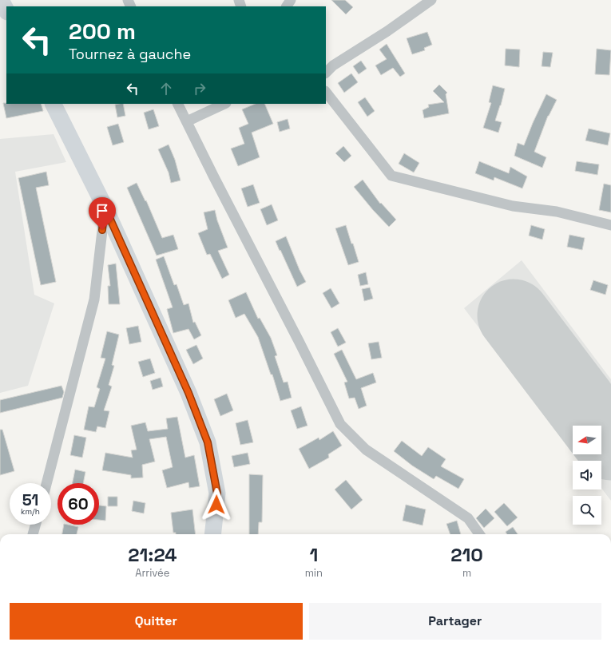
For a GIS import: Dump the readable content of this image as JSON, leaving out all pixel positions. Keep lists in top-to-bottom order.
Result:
{
  "north": "left",
  "page": {
    "turn": ["200 m", "Tournez à gauche"],
    "speed": "51 km/h",
    "limit": "60",
    "eta": [
      "21:24",
      "Arrivée",
      "1",
      "min",
      "210",
      "m"
    ],
    "buttons": ["Quitter", "Partager"]
  }
}
